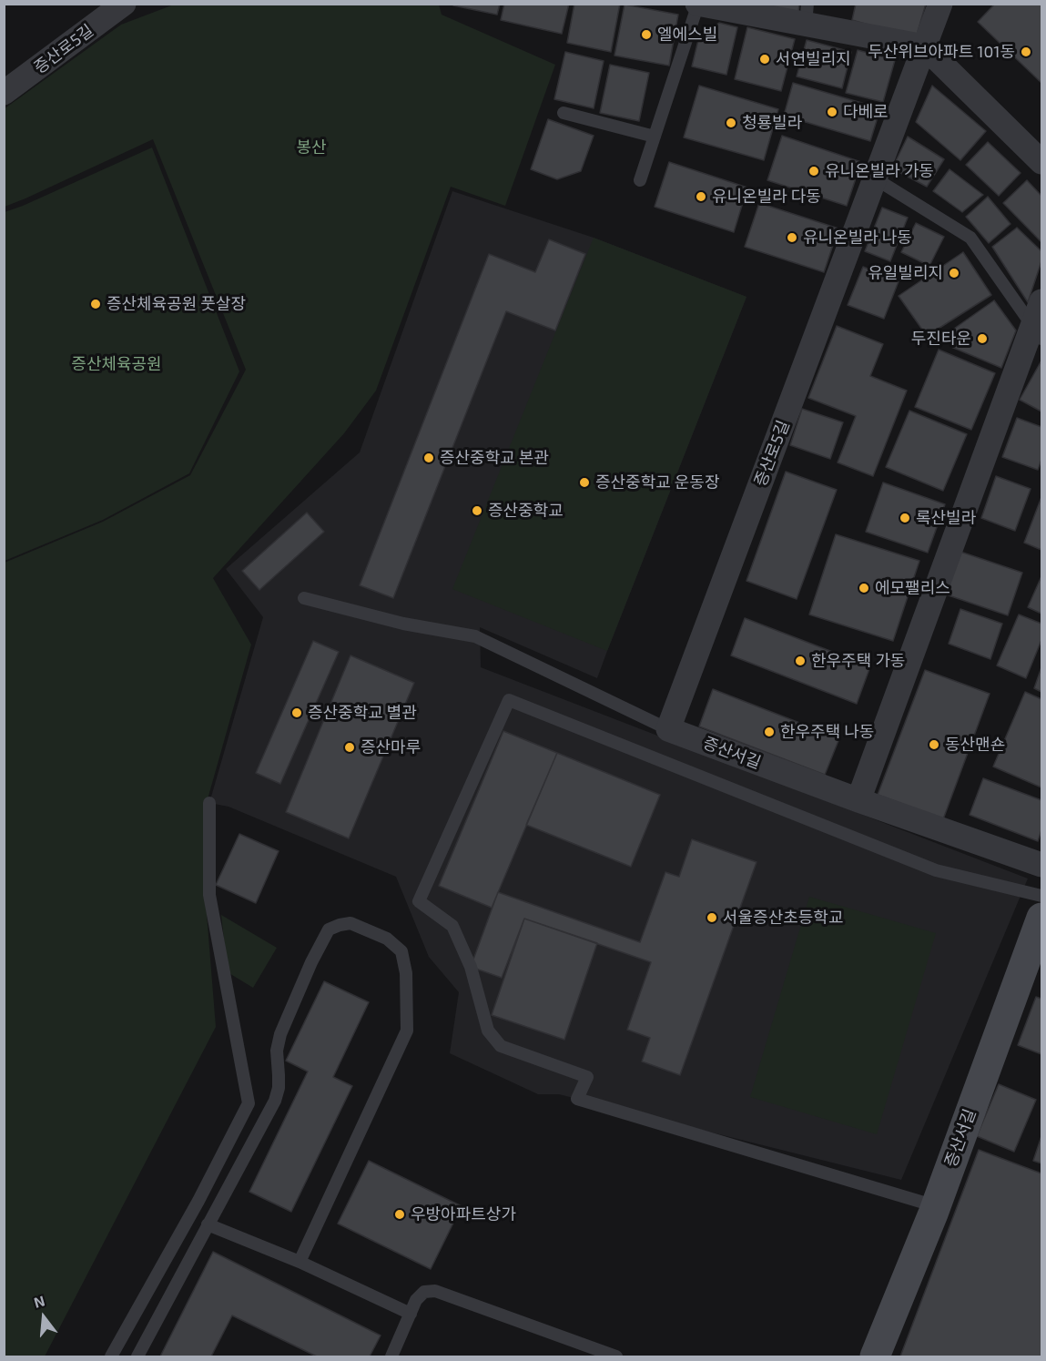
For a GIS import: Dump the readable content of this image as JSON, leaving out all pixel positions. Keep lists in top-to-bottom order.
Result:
{
  "streets": {
    "street": ["증산로5길", "증산서길"]
  },
  "crossings": [
    ["증산로5길", "증산서길"]
  ],
  "parks": ["봉산", "증산체육공원"],
  "places": [
    "엘에스빌",
    "두산위브아파트 101동",
    "서연빌리지",
    "다베로",
    "청룡빌라",
    "유니온빌라 가동",
    "유니온빌라 다동",
    "유니온빌라 나동",
    "유일빌리지",
    "증산체육공원 풋살장",
    "두진타운",
    "증산중학교 본관",
    "증산중학교 운동장",
    "증산중학교",
    "록산빌라",
    "에모팰리스",
    "한우주택 가동",
    "증산중학교 별관",
    "한우주택 나동",
    "동산맨숀",
    "증산마루",
    "서울증산초등학교",
    "우방아파트상가"
  ],
  "north": "top"
}
